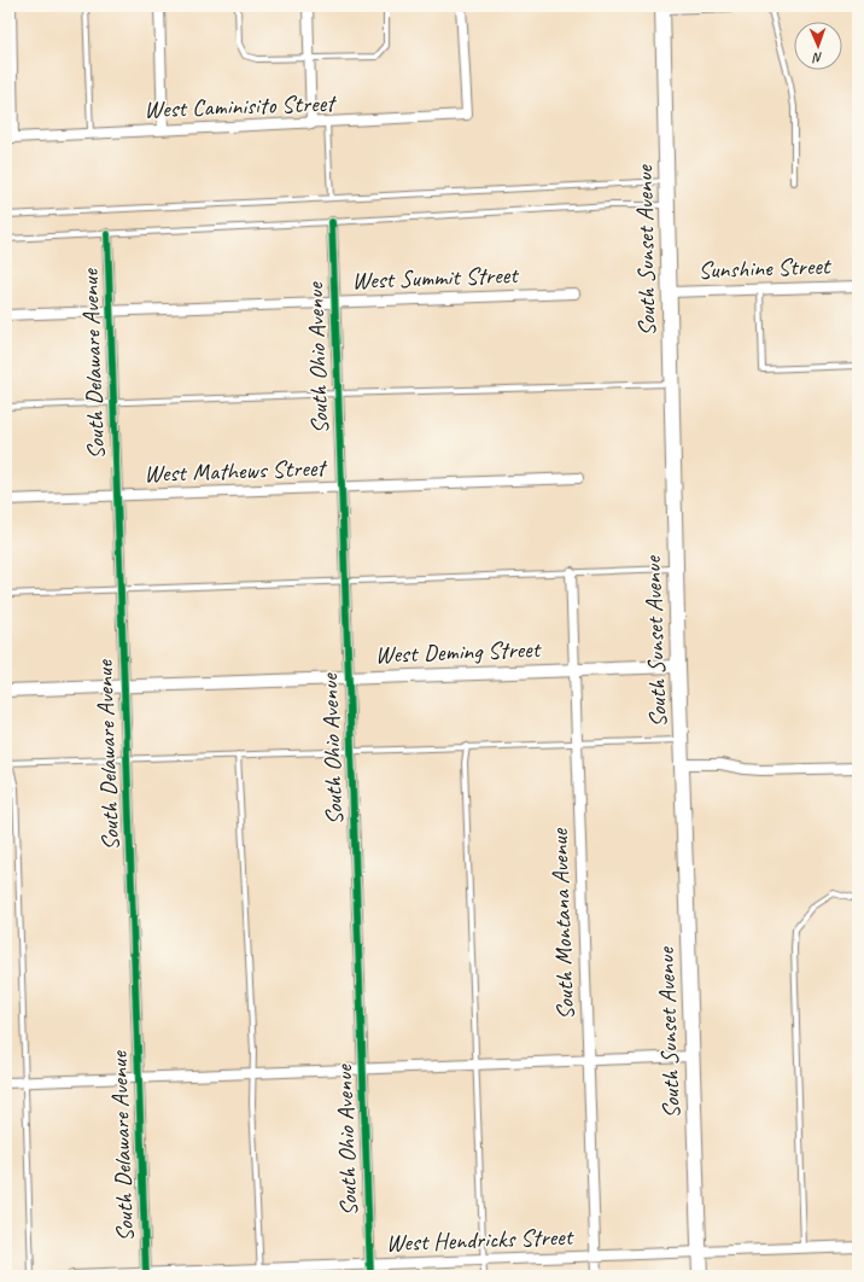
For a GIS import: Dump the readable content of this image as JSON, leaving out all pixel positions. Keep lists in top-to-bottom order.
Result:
{
  "streets": {
    "main road": ["South Sunset Avenue"],
    "street": [
      "West Caminisito Street",
      "Sunshine Street",
      "West Summit Street",
      "South Ohio Avenue",
      "South Delaware Avenue",
      "West Mathews Street",
      "West Deming Street",
      "South Montana Avenue",
      "West Hendricks Street"
    ]
  },
  "crossings": [
    ["South Sunset Avenue", "Sunshine Street"],
    ["South Sunset Avenue", "West Deming Street"],
    ["South Sunset Avenue", "West Hendricks Street"],
    ["West Summit Street", "South Ohio Avenue"],
    ["West Summit Street", "South Delaware Avenue"],
    ["South Ohio Avenue", "West Mathews Street"],
    ["South Ohio Avenue", "West Deming Street"],
    ["South Ohio Avenue", "West Hendricks Street"],
    ["South Delaware Avenue", "West Mathews Street"],
    ["South Delaware Avenue", "West Deming Street"],
    ["South Delaware Avenue", "West Hendricks Street"],
    ["West Deming Street", "South Montana Avenue"],
    ["South Montana Avenue", "West Hendricks Street"]
  ],
  "north": "bottom"
}
